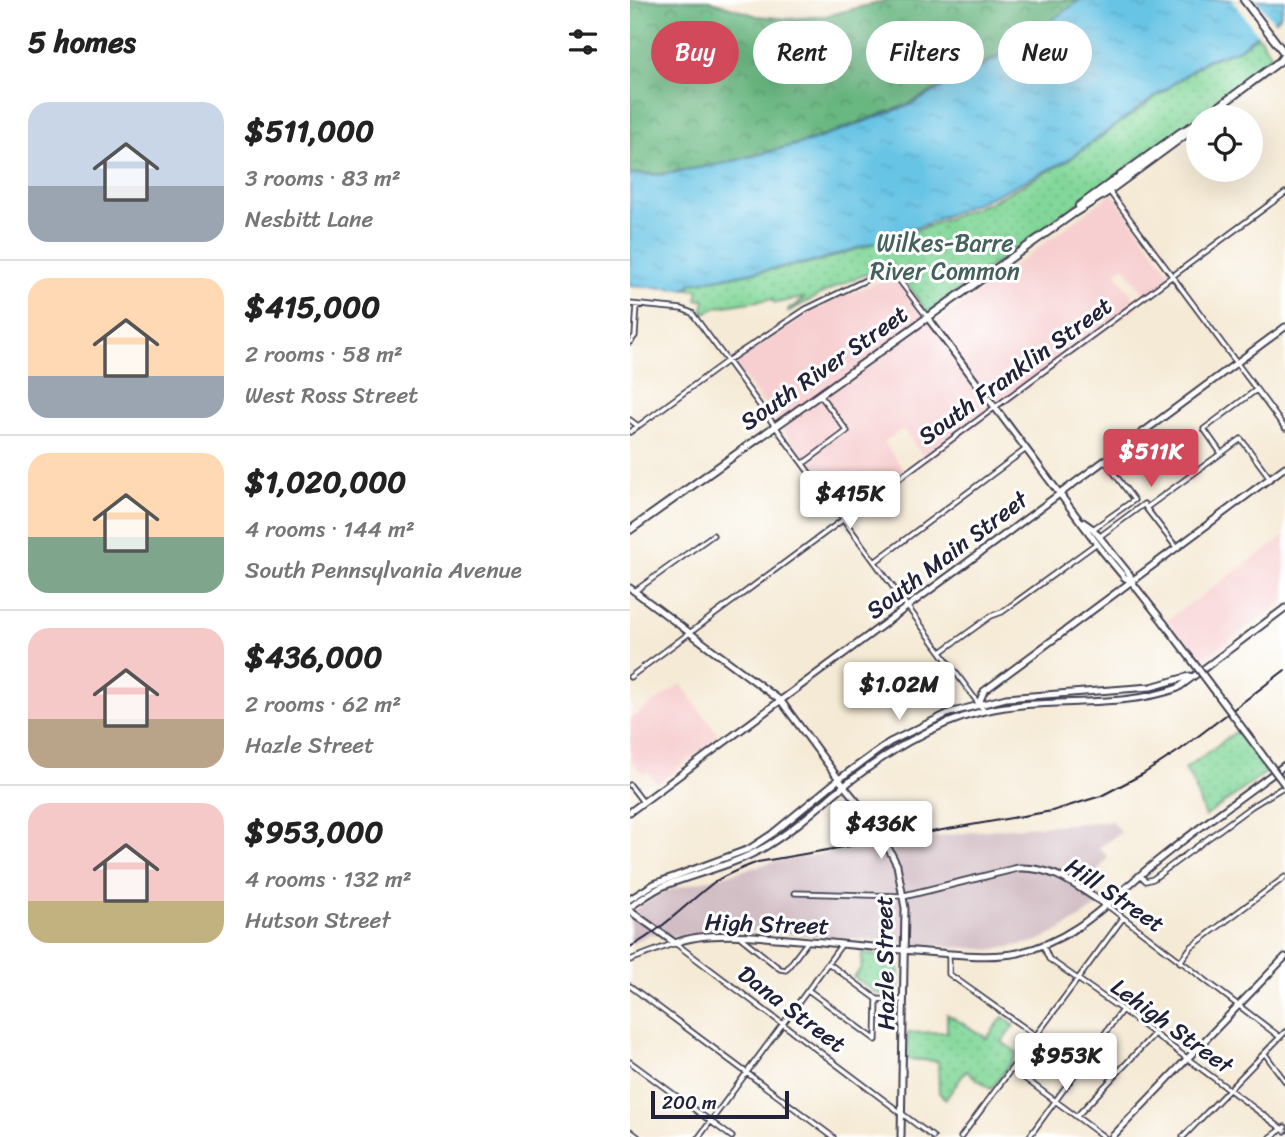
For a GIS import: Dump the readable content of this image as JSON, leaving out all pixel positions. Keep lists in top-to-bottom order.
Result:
{
  "streets": {
    "main road": [
      "South River Street",
      "South Main Street",
      "Hill Street",
      "High Street",
      "Hazle Street",
      "Dana Street"
    ],
    "street": ["South Franklin Street", "Lehigh Street"]
  },
  "crossings": [
    ["South Franklin Street", "Hazle Street"],
    ["South Main Street", "Hazle Street"],
    ["Hill Street", "High Street"],
    ["Hill Street", "Hazle Street"],
    ["High Street", "Hazle Street"],
    ["High Street", "Dana Street"],
    ["High Street", "Lehigh Street"],
    ["Hazle Street", "Dana Street"]
  ],
  "parks": ["Wilkes-Barre River Common"],
  "scale_bar": "200 m",
  "page": {
    "heading": "5 homes",
    "chip": [
      "Buy",
      "Rent",
      "Filters",
      "New"
    ],
    "list": [
      {
        "name": "$511,000",
        "note": "3 rooms · 83 m² · Nesbitt Lane"
      },
      {
        "name": "$415,000",
        "note": "2 rooms · 58 m² · West Ross Street"
      },
      {
        "name": "$1,020,000",
        "note": "4 rooms · 144 m² · South Pennsylvania Avenue"
      },
      {
        "name": "$436,000",
        "note": "2 rooms · 62 m² · Hazle Street"
      },
      {
        "name": "$953,000",
        "note": "4 rooms · 132 m² · Hutson Street"
      }
    ],
    "price": [
      "$511K",
      "$415K",
      "$1.02M",
      "$436K",
      "$953K"
    ],
    "scale": "200 m"
  }
}
